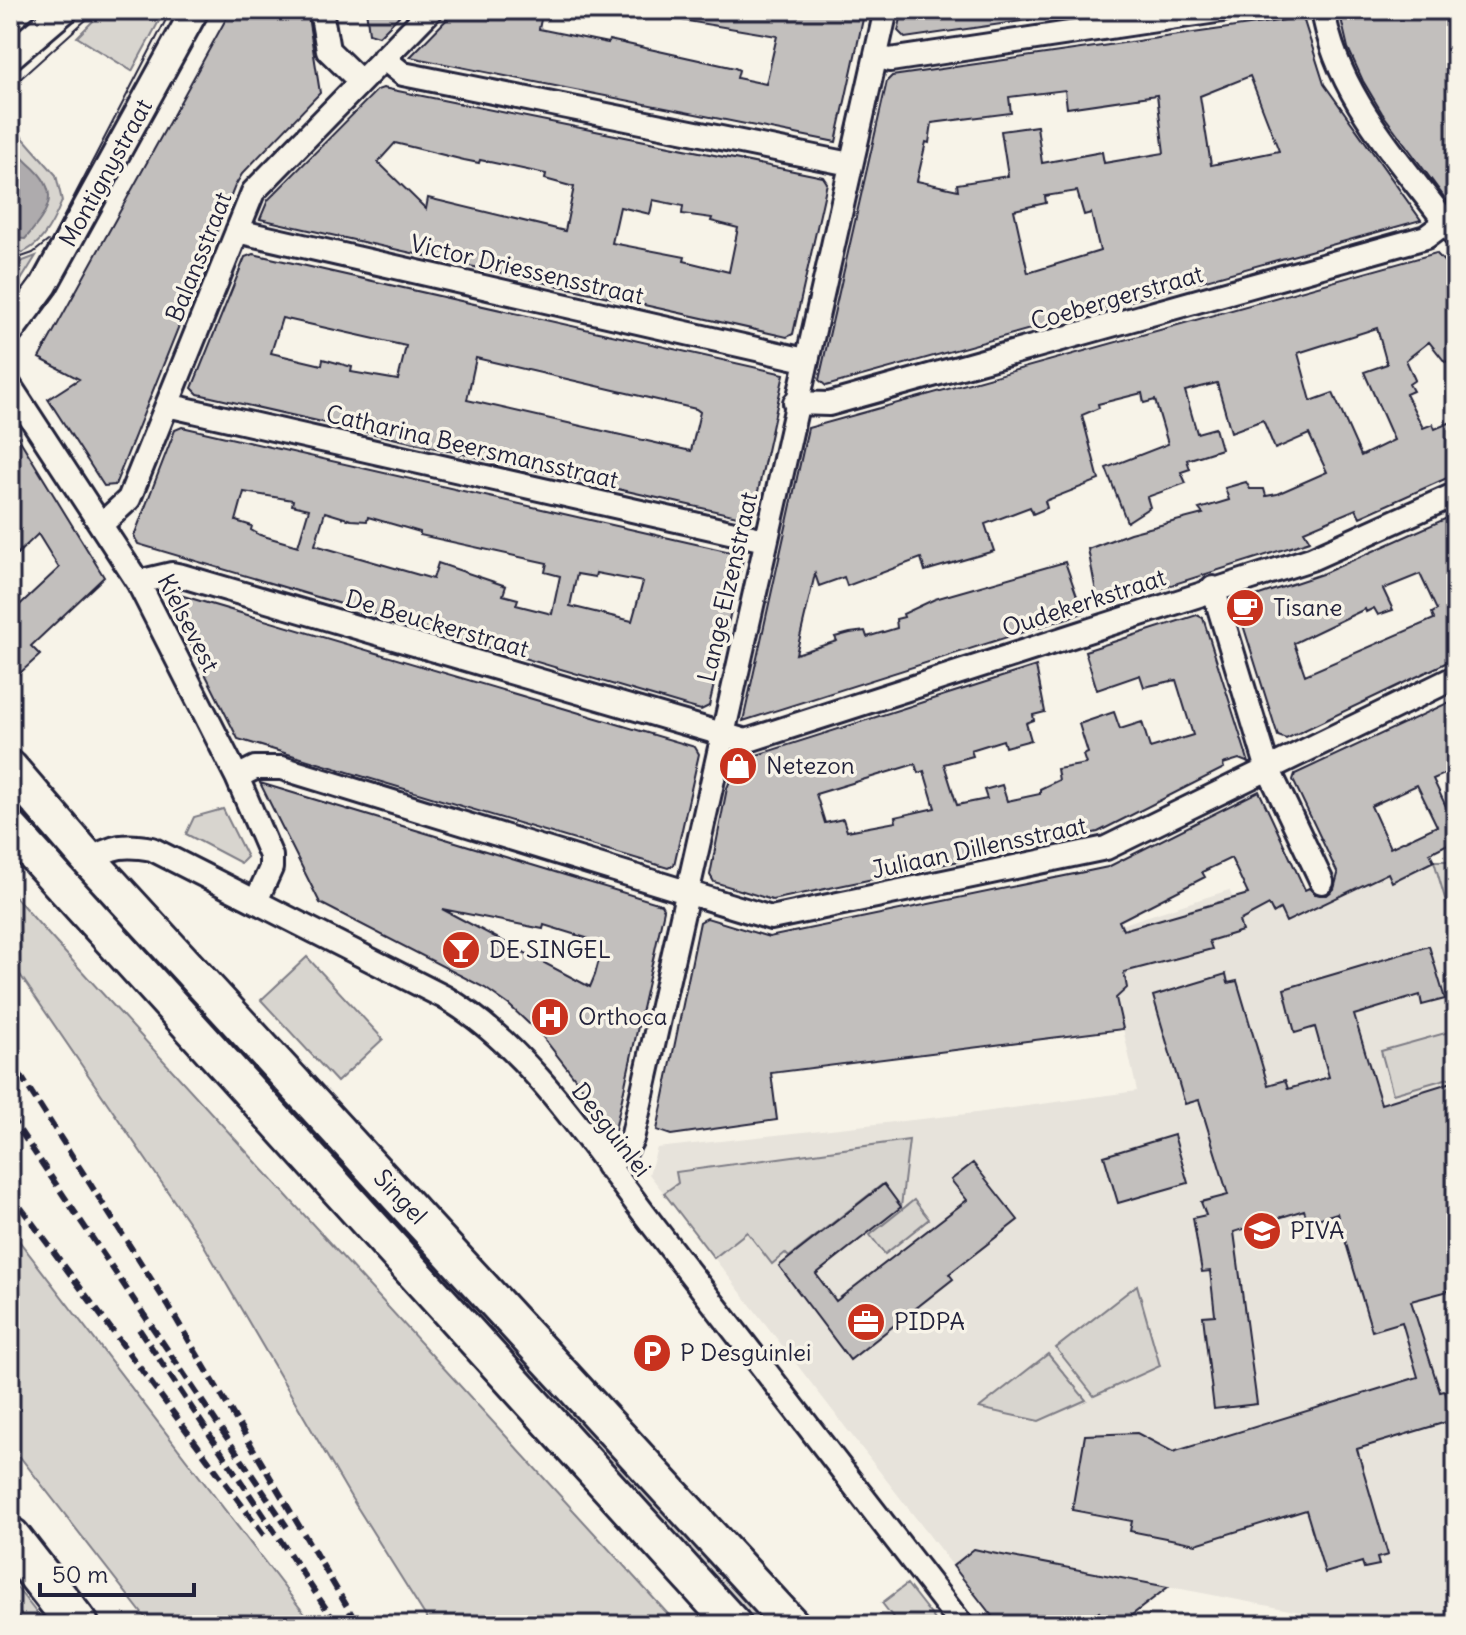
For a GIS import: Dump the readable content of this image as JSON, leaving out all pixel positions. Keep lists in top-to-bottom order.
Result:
{
  "streets": {
    "main road": ["Singel"],
    "street": [
      "Montignystraat",
      "Balansstraat",
      "Victor Driessensstraat",
      "Coebergerstraat",
      "Catharina Beersmansstraat",
      "Lange Elzenstraat",
      "Oudekerkstraat",
      "Kielsevest",
      "De Beuckerstraat",
      "Juliaan Dillensstraat",
      "Desguinlei"
    ]
  },
  "crossings": [
    ["Balansstraat", "Victor Driessensstraat"],
    ["Balansstraat", "Catharina Beersmansstraat"],
    ["Balansstraat", "Kielsevest"],
    ["Victor Driessensstraat", "Lange Elzenstraat"],
    ["Coebergerstraat", "Lange Elzenstraat"],
    ["Catharina Beersmansstraat", "Lange Elzenstraat"],
    ["Lange Elzenstraat", "Oudekerkstraat"],
    ["Lange Elzenstraat", "De Beuckerstraat"],
    ["Lange Elzenstraat", "Juliaan Dillensstraat"],
    ["Lange Elzenstraat", "Desguinlei"],
    ["Oudekerkstraat", "De Beuckerstraat"],
    ["Kielsevest", "De Beuckerstraat"],
    ["Kielsevest", "Juliaan Dillensstraat"],
    ["Kielsevest", "Desguinlei"],
    ["Desguinlei", "Singel"]
  ],
  "places": {
    "cafe": ["Tisane"],
    "shop": ["Netezon"],
    "bar": ["DE SINGEL"],
    "hospital": ["Orthoca"],
    "school or university": ["PIVA"],
    "office": ["PIDPA"],
    "parking": ["P Desguinlei"]
  },
  "scale_bar": "50 m"
}
